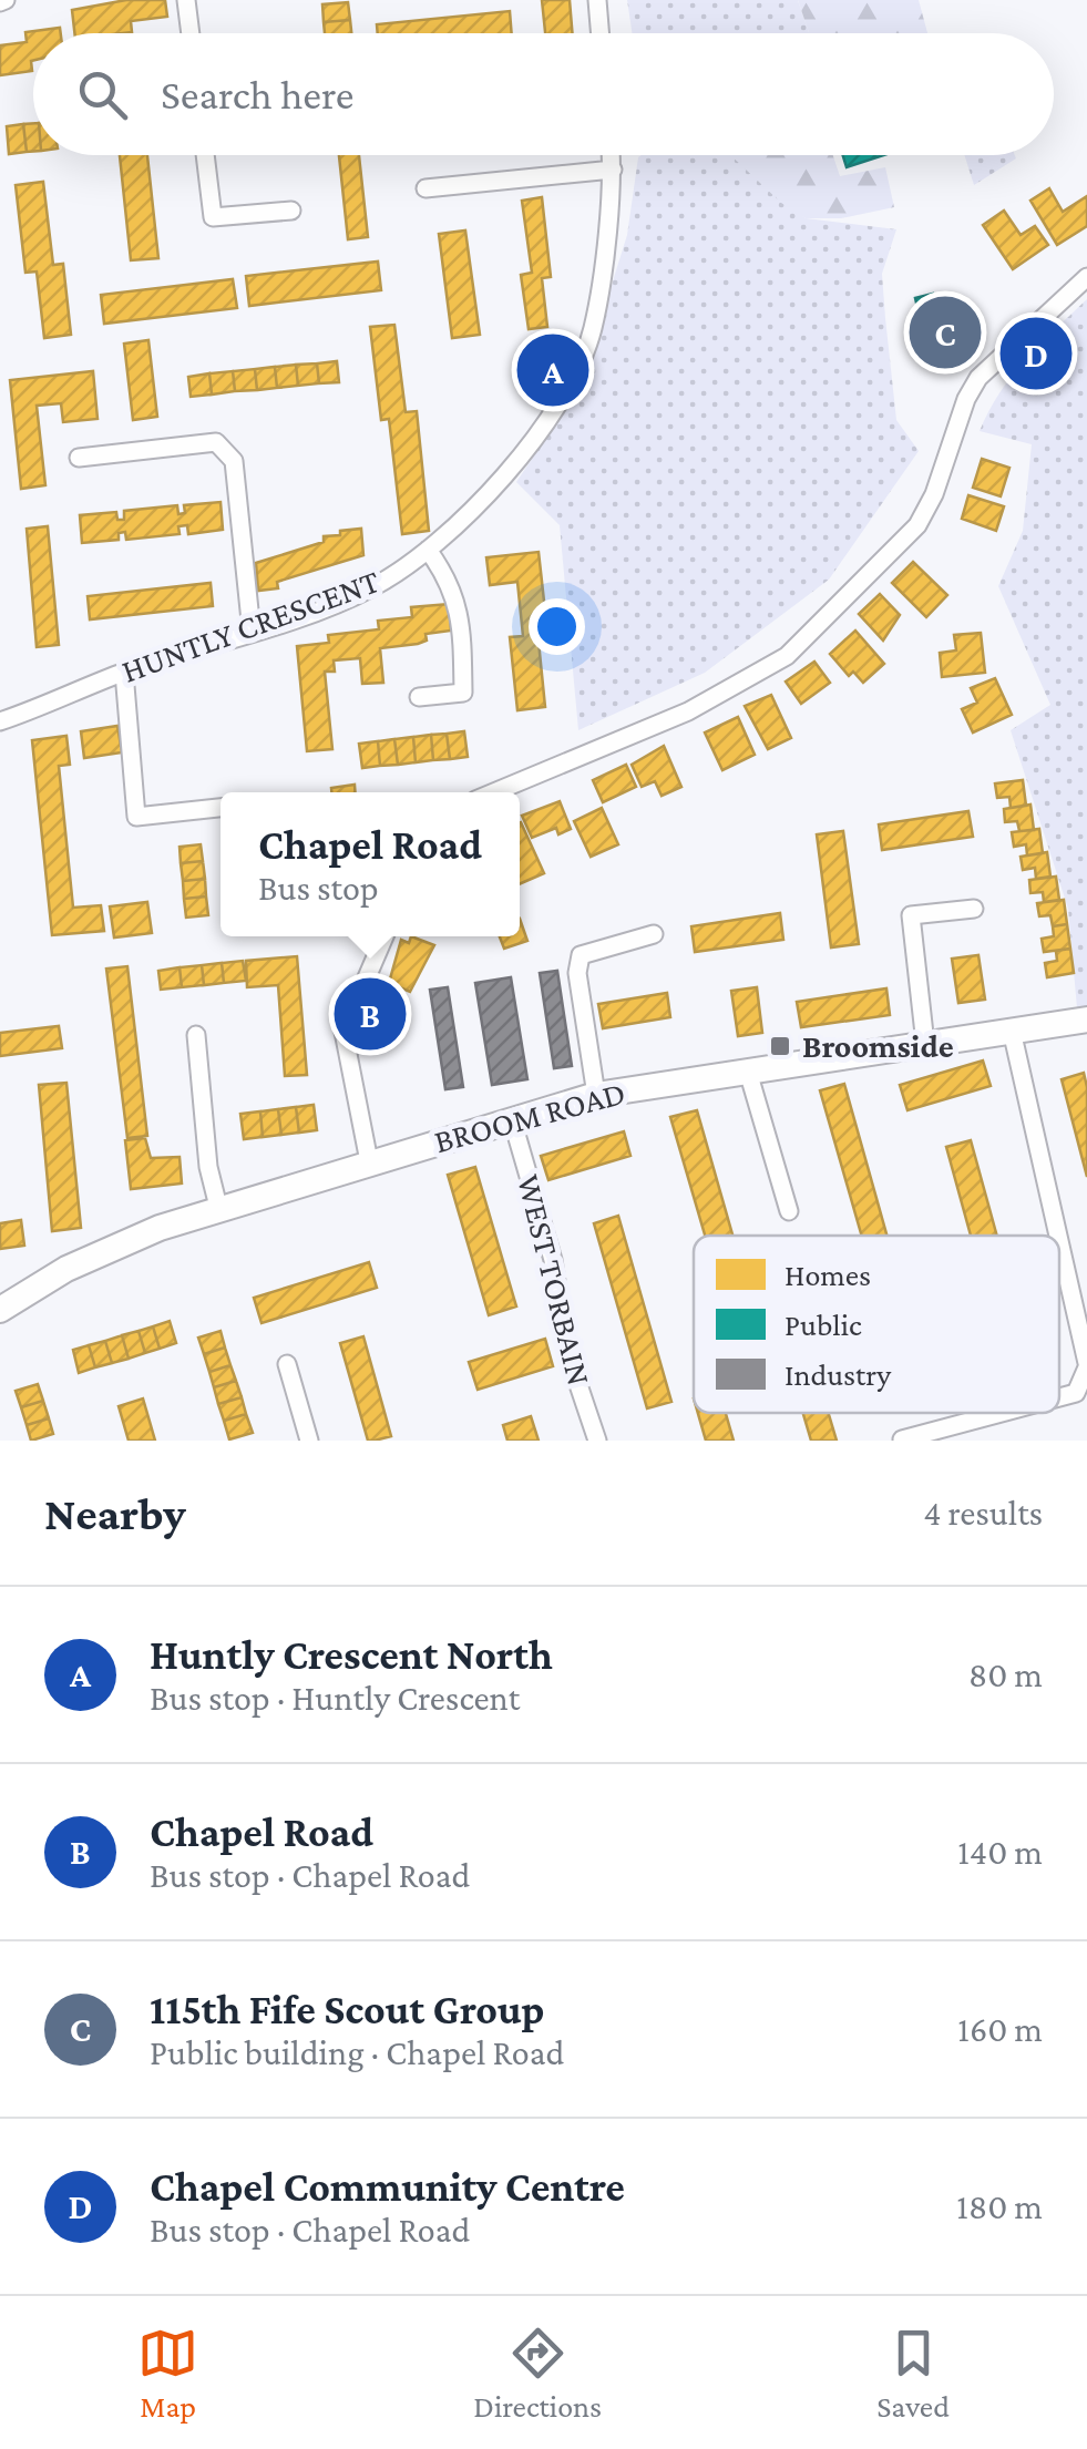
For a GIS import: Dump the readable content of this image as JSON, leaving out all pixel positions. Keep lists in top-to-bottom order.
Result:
{
  "streets": {
    "street": ["HUNTLY CRESCENT", "BROOM ROAD", "WEST TORBAIN"]
  },
  "crossings": [
    ["BROOM ROAD", "WEST TORBAIN"]
  ],
  "places": {
    "transit": ["Broomside"]
  },
  "legend": ["Homes", "Public", "Industry"],
  "page": {
    "search": "Search here",
    "pins": [
      "C",
      "D",
      "A",
      "B"
    ],
    "popup": ["Chapel Road", "Bus stop"],
    "heading": ["Nearby", "4 results"],
    "list": [
      {
        "mark": "A",
        "name": "Huntly Crescent North",
        "note": "Bus stop · Huntly Crescent",
        "value": "80 m"
      },
      {
        "mark": "B",
        "name": "Chapel Road",
        "note": "Bus stop · Chapel Road",
        "value": "140 m"
      },
      {
        "mark": "C",
        "name": "115th Fife Scout Group",
        "note": "Public building · Chapel Road",
        "value": "160 m"
      },
      {
        "mark": "D",
        "name": "Chapel Community Centre",
        "note": "Bus stop · Chapel Road",
        "value": "180 m"
      }
    ],
    "nav": ["Map", "Directions", "Saved"]
  }
}
